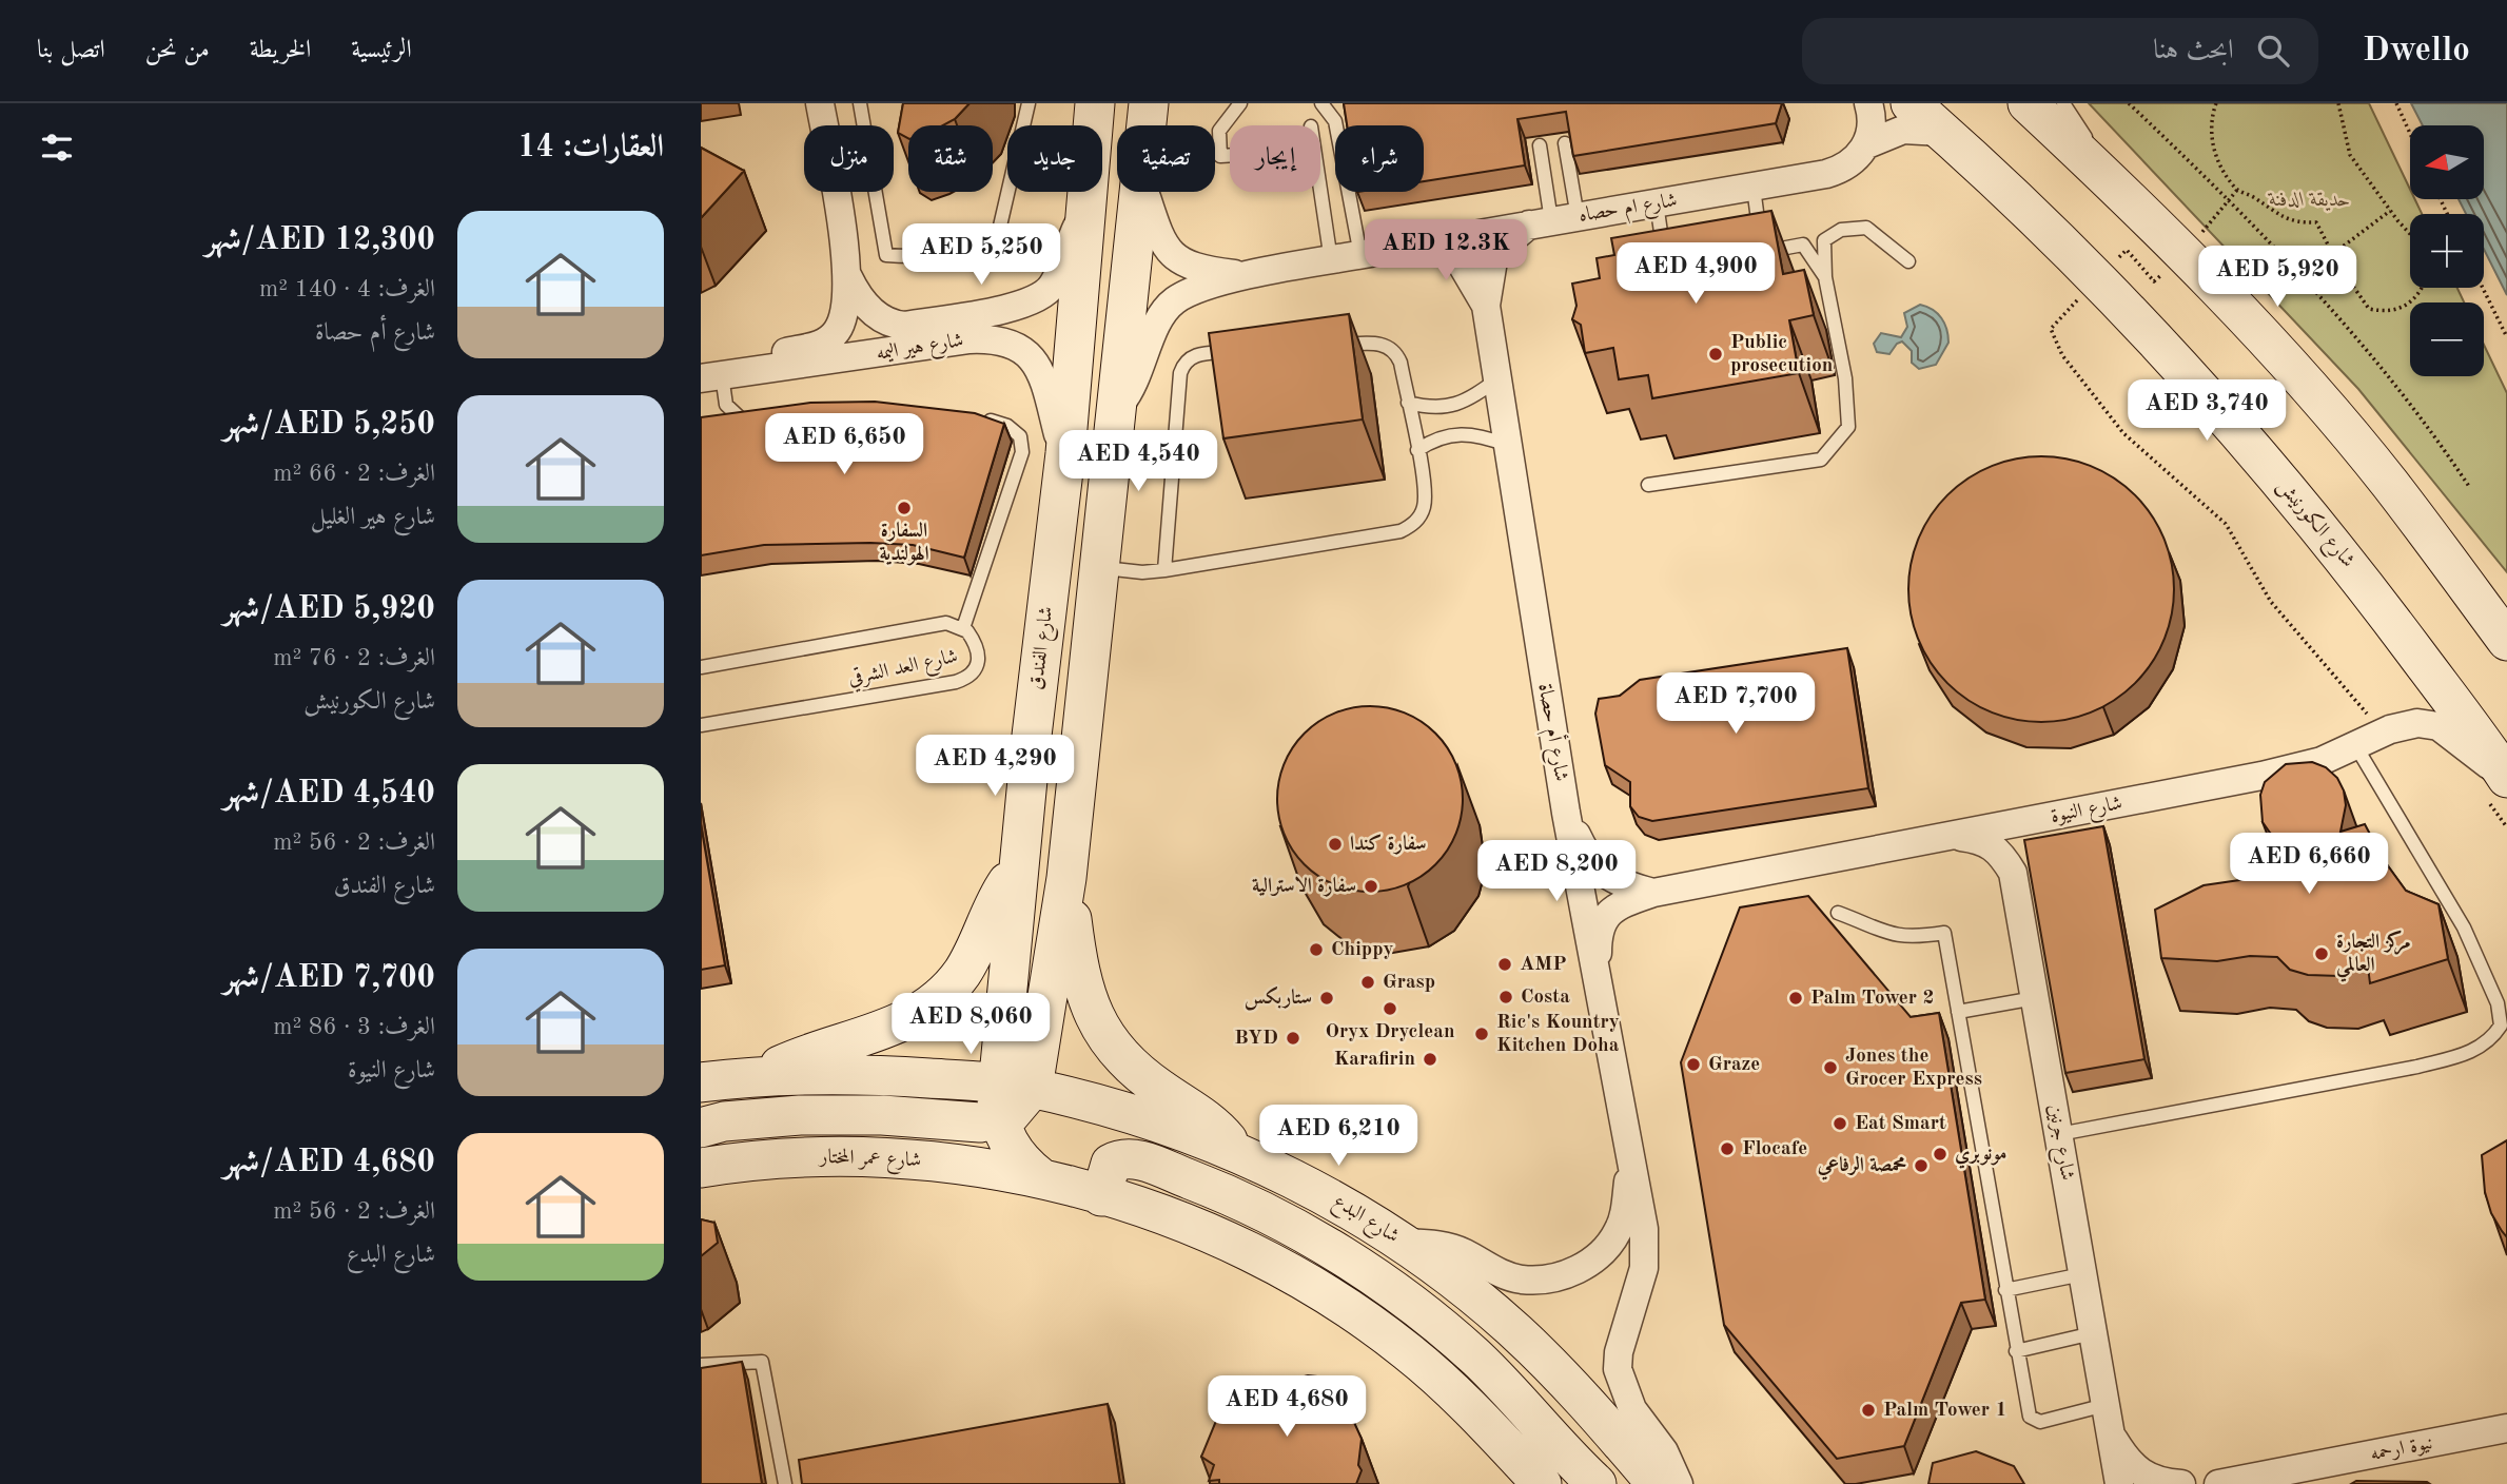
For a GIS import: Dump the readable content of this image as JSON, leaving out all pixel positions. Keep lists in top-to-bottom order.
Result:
{
  "streets": {
    "main road": [
      "شارع الكورنيش",
      "شارع الفندق",
      "شارع عمر المختار",
      "شارع البدع"
    ],
    "street": [
      "شارع ام حصاه",
      "شارع هير اليمه",
      "شارع أم حصاة",
      "شارع النيوة",
      "شارع جرنين",
      "نيوة ارحمه"
    ],
    "lane": ["شارع العد الشرقي"]
  },
  "crossings": [
    ["شارع ام حصاه", "شارع الكورنيش"],
    ["شارع ام حصاه", "شارع أم حصاة"],
    ["شارع هير اليمه", "شارع الفندق"],
    ["شارع الكورنيش", "شارع النيوة"],
    ["شارع الفندق", "شارع البدع"],
    ["شارع أم حصاة", "شارع النيوة"],
    ["شارع أم حصاة", "شارع البدع"],
    ["شارع النيوة", "شارع جرنين"]
  ],
  "parks": ["حديقة الدفنة"],
  "places": [
    "Public prosecution",
    "السفارة الهولندية",
    "سفارة كندا",
    "سفارة الاسترالية",
    "Chippy",
    "مركز التجارة العالمي",
    "AMP",
    "Grasp",
    "Costa",
    "ستاربكس",
    "Palm Tower 2",
    "Oryx Dryclean",
    "Ric's Kountry Kitchen Doha",
    "BYD",
    "Karafirin",
    "Graze",
    "Jones the Grocer Express",
    "Eat Smart",
    "Flocafe",
    "مونوبري",
    "محمصة الرفاعي",
    "Palm Tower 1"
  ],
  "north": "left",
  "page": {
    "header": "Dwello",
    "search": "ابحث هنا",
    "nav": [
      "الرئيسية",
      "الخريطة",
      "من نحن",
      "اتصل بنا"
    ],
    "heading": "العقارات: 14",
    "map_buttons": ["+", "−"],
    "chip": [
      "شراء",
      "إيجار",
      "تصفية",
      "جديد",
      "شقة",
      "منزل"
    ],
    "list": [
      {
        "name": "AED 12,300/شهر",
        "note": "الغرف: 4 · 140 m² · شارع أم حصاة"
      },
      {
        "name": "AED 5,250/شهر",
        "note": "الغرف: 2 · 66 m² · شارع هير الغليل"
      },
      {
        "name": "AED 5,920/شهر",
        "note": "الغرف: 2 · 76 m² · شارع الكورنيش"
      },
      {
        "name": "AED 4,540/شهر",
        "note": "الغرف: 2 · 56 m² · شارع الفندق"
      },
      {
        "name": "AED 7,700/شهر",
        "note": "الغرف: 3 · 86 m² · شارع النيوة"
      },
      {
        "name": "AED 4,680/شهر",
        "note": "الغرف: 2 · 56 m² · شارع البدع"
      }
    ],
    "price": [
      "AED 12.3K",
      "AED 5,250",
      "AED 4,900",
      "AED 5,920",
      "AED 3,740",
      "AED 6,650",
      "AED 4,540",
      "AED 7,700",
      "AED 4,290",
      "AED 6,660",
      "AED 8,200",
      "AED 8,060",
      "AED 6,210",
      "AED 4,680"
    ]
  }
}
